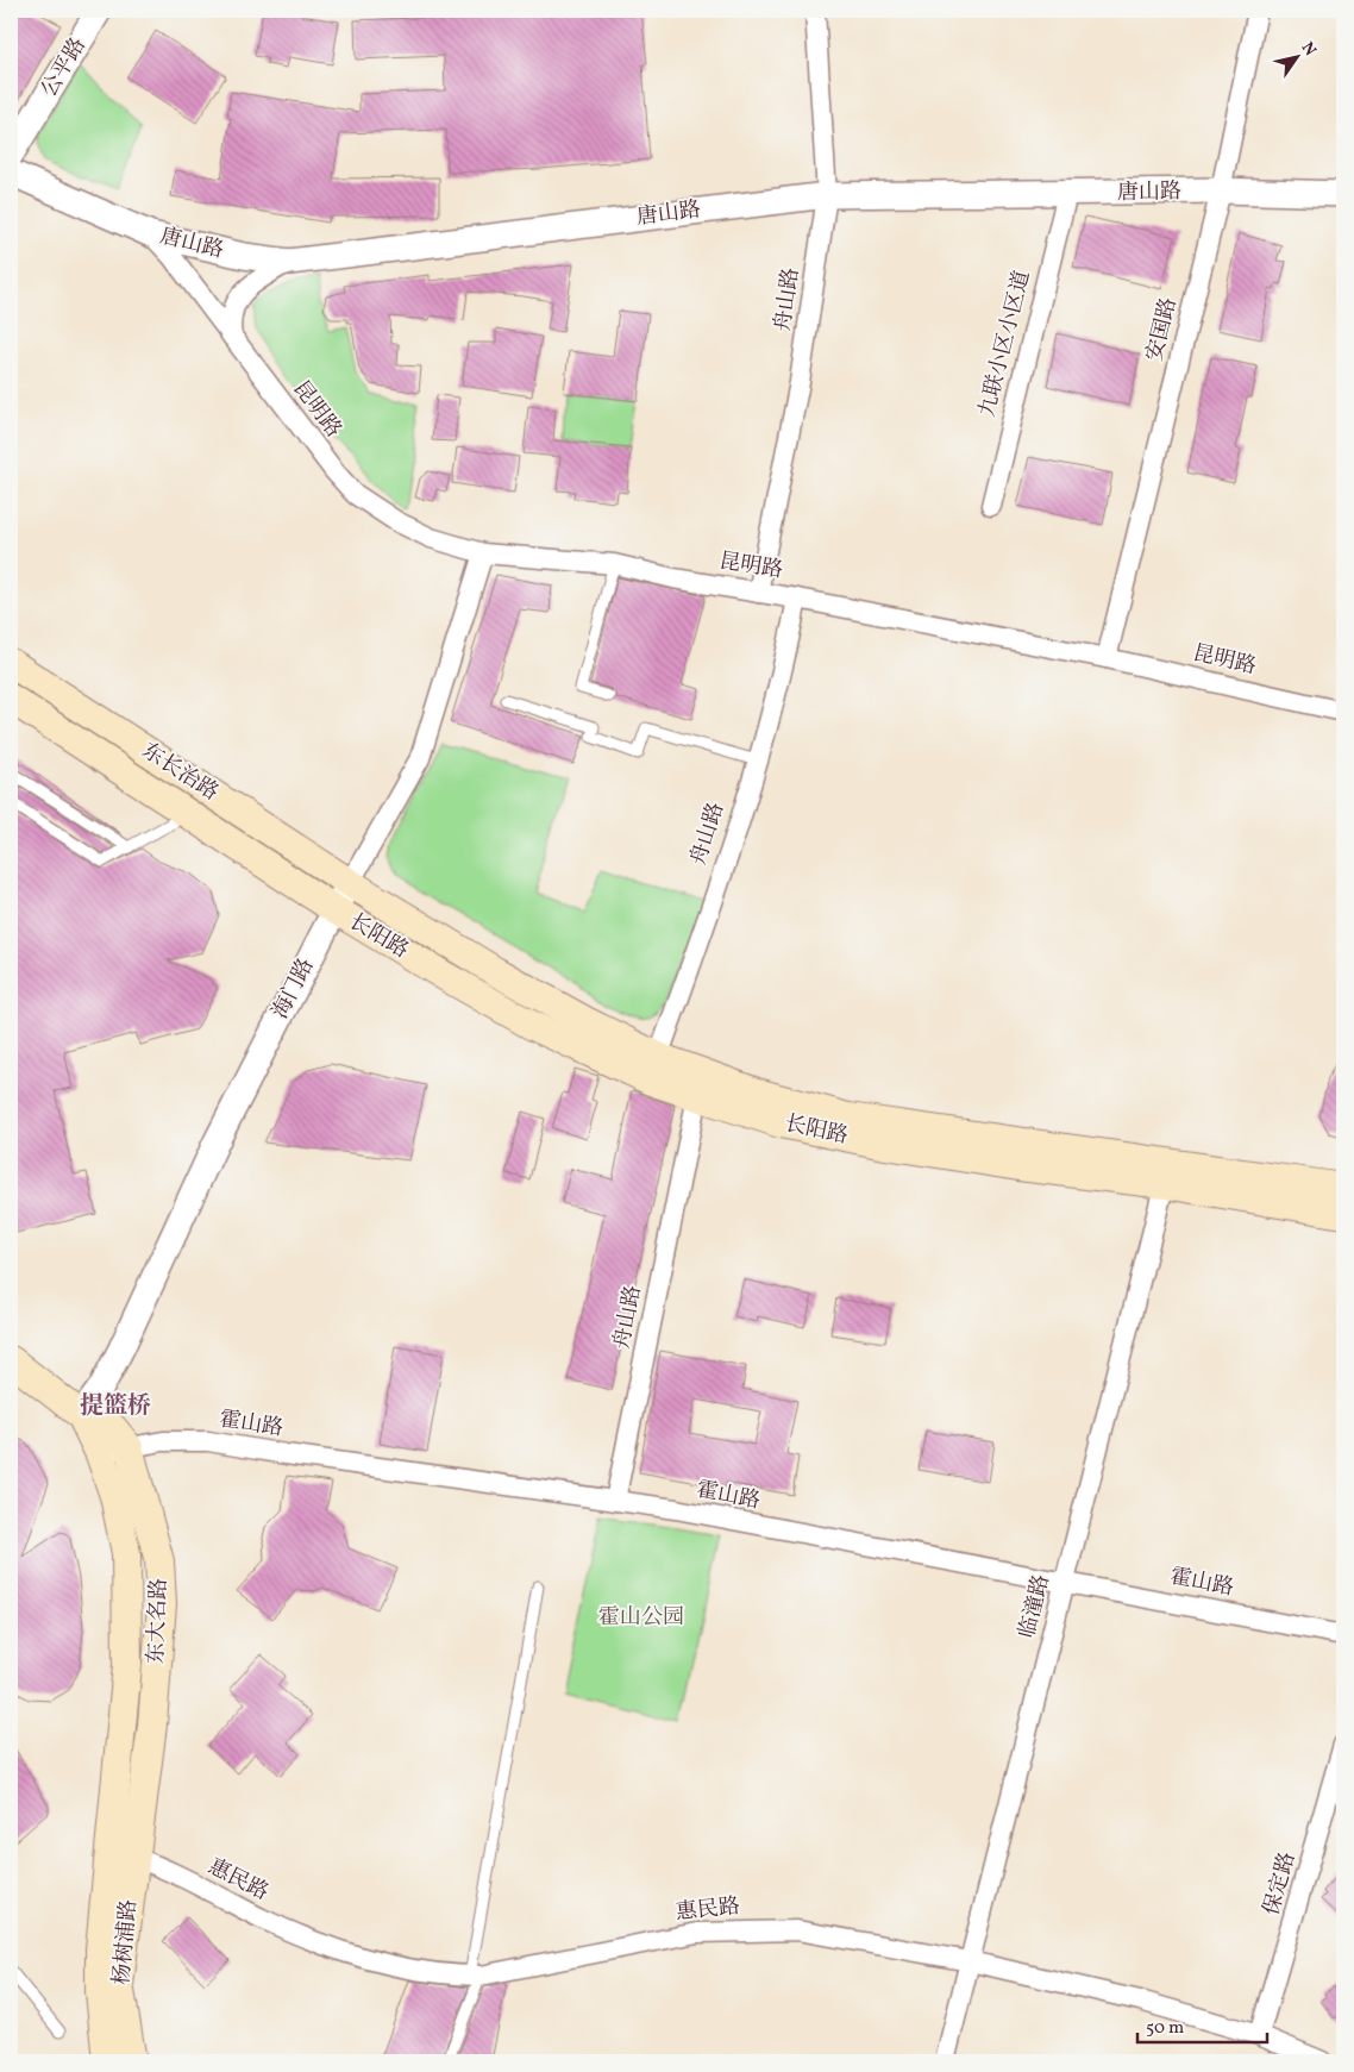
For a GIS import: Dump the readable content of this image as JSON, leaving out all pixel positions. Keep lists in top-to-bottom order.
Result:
{
  "streets": {
    "main road": [
      "东长治路",
      "长阳路",
      "东大名路",
      "杨树浦路"
    ],
    "street": [
      "公平路",
      "唐山路",
      "舟山路",
      "安国路",
      "九联小区小区道",
      "昆明路",
      "海门路",
      "霍山路",
      "临潼路",
      "惠民路",
      "保定路"
    ]
  },
  "crossings": [
    ["唐山路", "舟山路"],
    ["唐山路", "安国路"],
    ["唐山路", "九联小区小区道"],
    ["唐山路", "昆明路"],
    ["舟山路", "昆明路"],
    ["舟山路", "长阳路"],
    ["舟山路", "霍山路"],
    ["安国路", "昆明路"],
    ["昆明路", "海门路"],
    ["东长治路", "长阳路"],
    ["东长治路", "海门路"],
    ["长阳路", "海门路"],
    ["长阳路", "临潼路"],
    ["海门路", "东大名路"],
    ["霍山路", "临潼路"],
    ["霍山路", "东大名路"],
    ["临潼路", "惠民路"],
    ["东大名路", "惠民路"],
    ["东大名路", "杨树浦路"],
    ["惠民路", "保定路"],
    ["惠民路", "杨树浦路"]
  ],
  "districts": ["提篮桥"],
  "parks": ["霍山公园"],
  "scale_bar": "50 m",
  "north": "top right"
}
